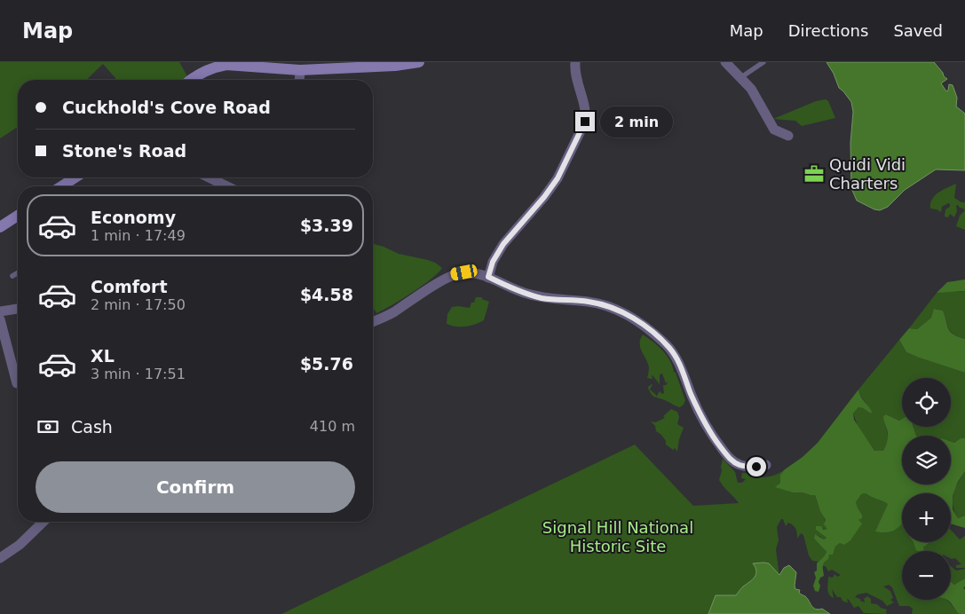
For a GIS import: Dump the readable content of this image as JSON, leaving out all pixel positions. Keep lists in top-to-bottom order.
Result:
{
  "parks": ["Signal Hill National Historic Site"],
  "places": {
    "office": ["Quidi Vidi Charters"]
  },
  "page": {
    "header": "Map",
    "nav": ["Map", "Directions", "Saved"],
    "banner": ["Cuckhold's Cove Road", "Stone's Road"],
    "bubble": "2 min",
    "list": [
      {
        "name": "Economy",
        "note": "1 min · 17:49",
        "value": "$3.39"
      },
      {
        "name": "Comfort",
        "note": "2 min · 17:50",
        "value": "$4.58"
      },
      {
        "name": "XL",
        "note": "3 min · 17:51",
        "value": "$5.76"
      }
    ],
    "map_buttons": ["+", "−"],
    "pay": ["Cash", "410 m"],
    "buttons": "Confirm"
  }
}
